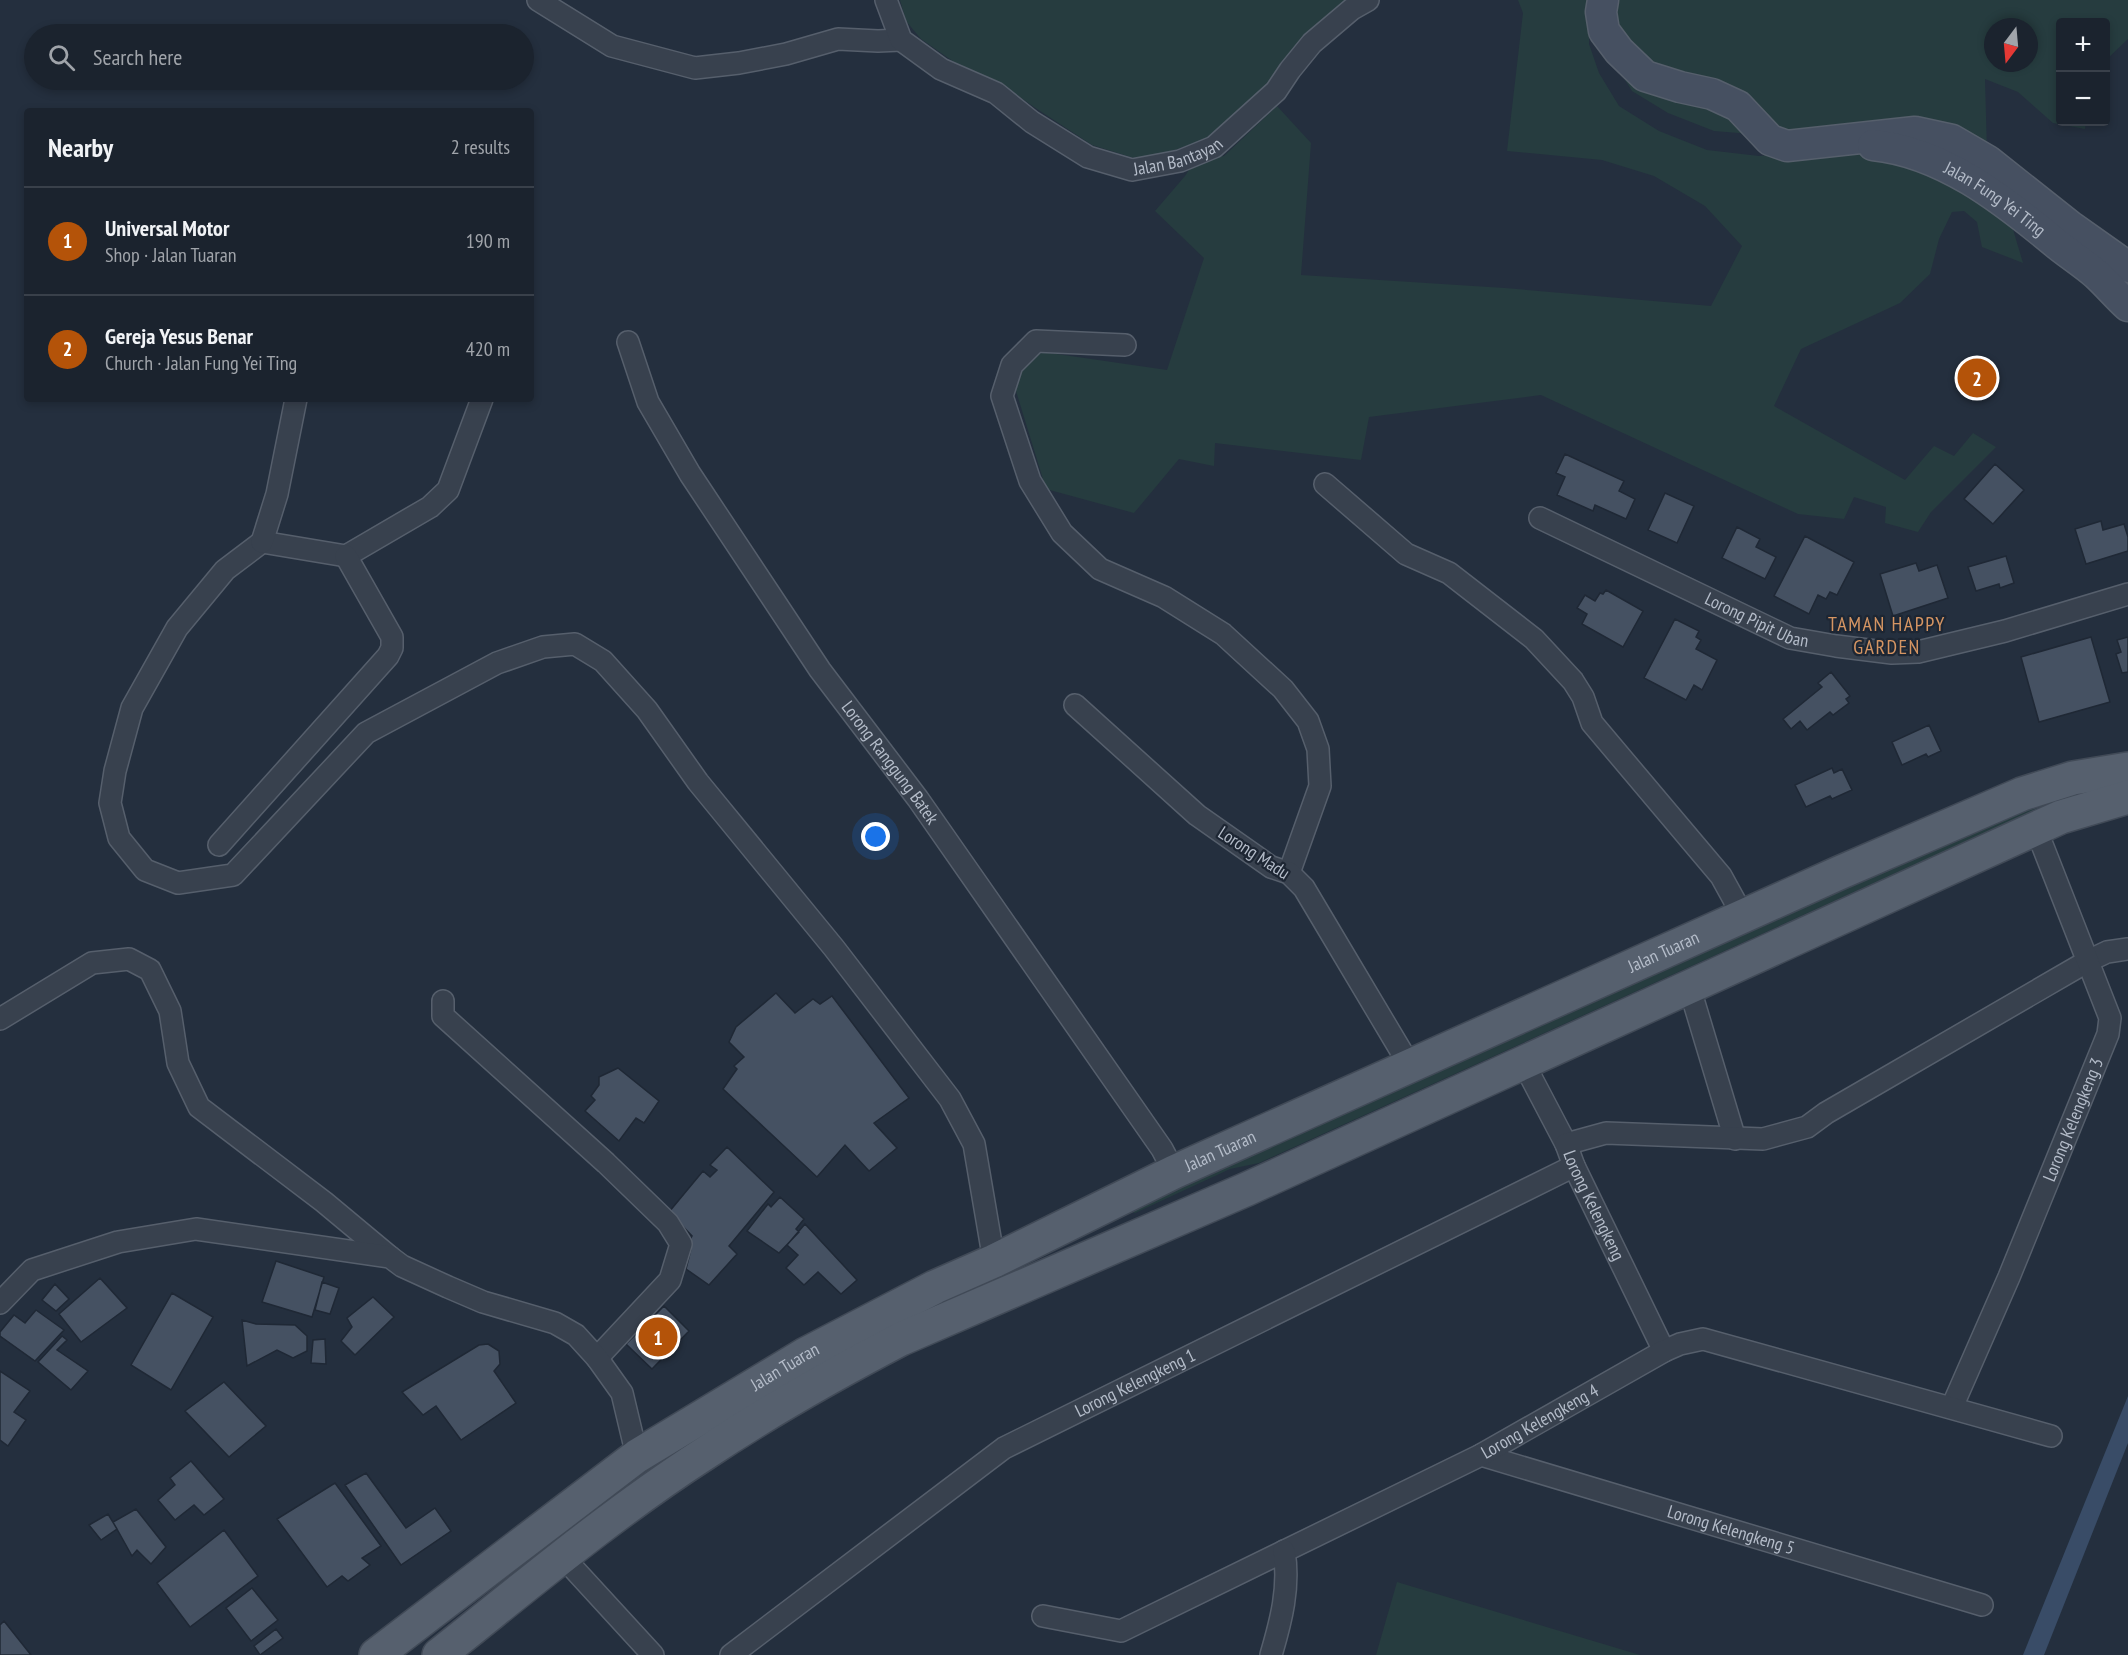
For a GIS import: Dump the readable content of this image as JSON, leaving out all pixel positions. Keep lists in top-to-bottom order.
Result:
{
  "streets": {
    "main road": ["Jalan Tuaran"],
    "street": [
      "Jalan Bantayan",
      "Jalan Fung Yei Ting",
      "Lorong Pipit Uban",
      "Lorong Ranggung Batek",
      "Lorong Madu",
      "Lorong Kelengkeng 3",
      "Lorong Kelengkeng",
      "Lorong Kelengkeng 1",
      "Lorong Kelengkeng 4",
      "Lorong Kelengkeng 5"
    ]
  },
  "crossings": [
    ["Lorong Ranggung Batek", "Jalan Tuaran"],
    ["Lorong Madu", "Jalan Tuaran"],
    ["Jalan Tuaran", "Lorong Kelengkeng 3"],
    ["Jalan Tuaran", "Lorong Kelengkeng"],
    ["Lorong Kelengkeng 3", "Lorong Kelengkeng 4"],
    ["Lorong Kelengkeng", "Lorong Kelengkeng 1"],
    ["Lorong Kelengkeng", "Lorong Kelengkeng 4"],
    ["Lorong Kelengkeng 4", "Lorong Kelengkeng 5"]
  ],
  "districts": ["TAMAN HAPPY GARDEN"],
  "north": "bottom",
  "page": {
    "map_buttons": ["+", "−"],
    "search": "Search here",
    "heading": ["Nearby", "2 results"],
    "list": [
      {
        "mark": "1",
        "name": "Universal Motor",
        "note": "Shop · Jalan Tuaran",
        "value": "190 m"
      },
      {
        "mark": "2",
        "name": "Gereja Yesus Benar",
        "note": "Church · Jalan Fung Yei Ting",
        "value": "420 m"
      }
    ],
    "pins": ["2", "1"]
  }
}
